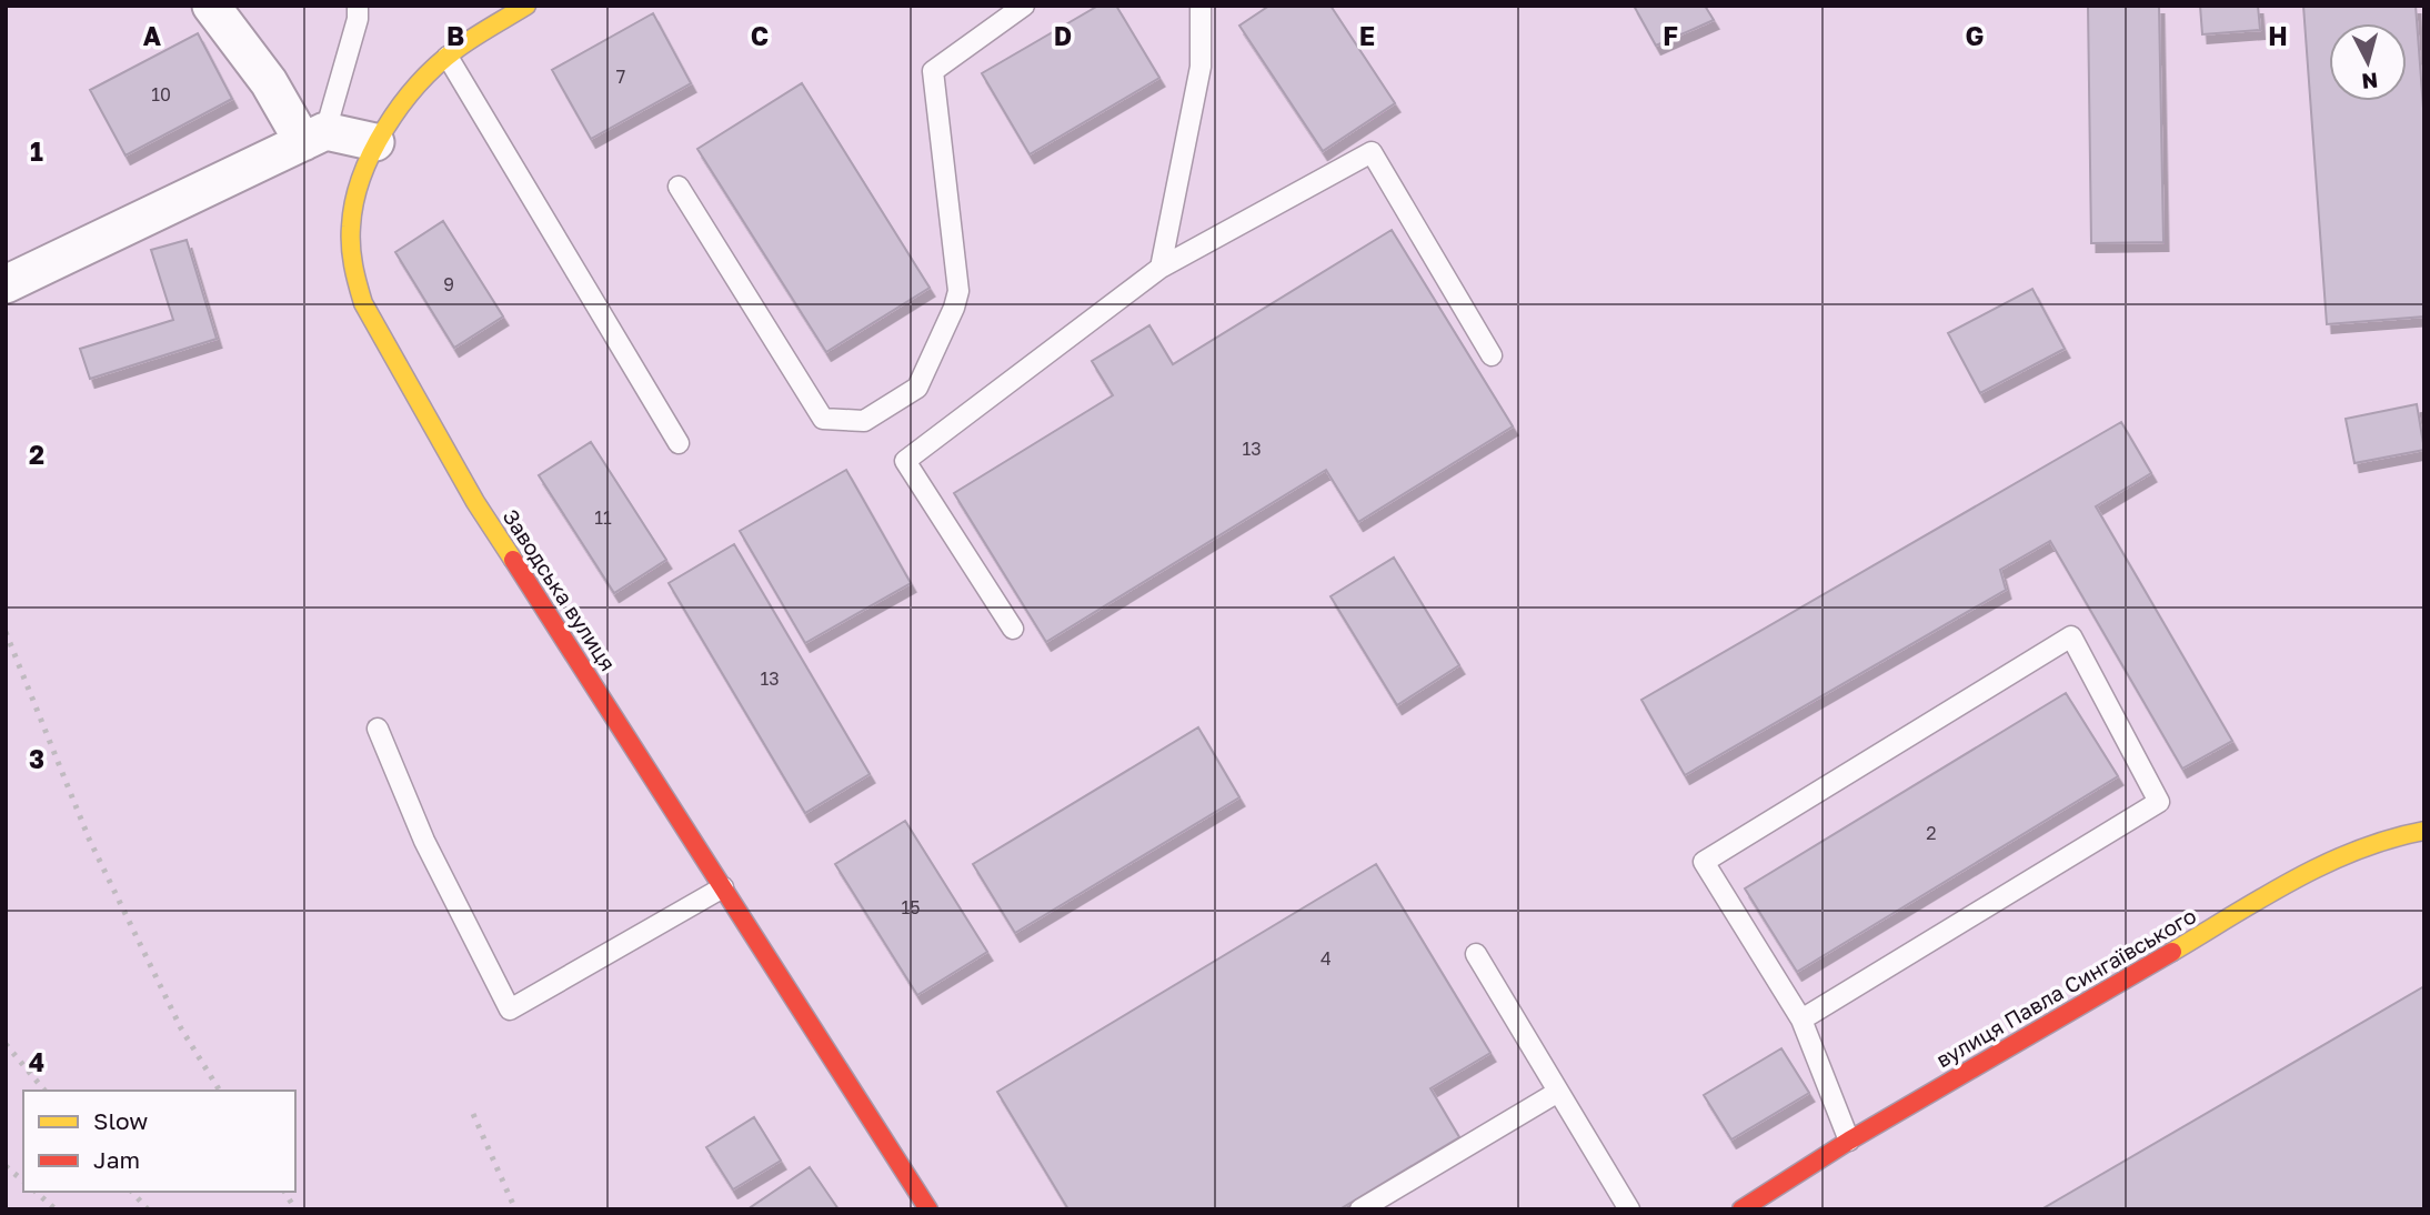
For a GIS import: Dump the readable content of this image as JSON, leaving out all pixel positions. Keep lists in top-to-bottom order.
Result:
{
  "streets": {
    "street": ["Заводська вулиця", "вулиця Павла Сингаївського"]
  },
  "house_numbers": [
    "7",
    "10",
    "9",
    "13",
    "11",
    "13",
    "2",
    "15",
    "4"
  ],
  "legend": ["Slow", "Jam"],
  "north": "bottom",
  "grid": {
    "columns": [
      "A",
      "B",
      "C",
      "D",
      "E",
      "F",
      "G",
      "H"
    ],
    "rows": [
      "1",
      "2",
      "3",
      "4"
    ]
  }
}
